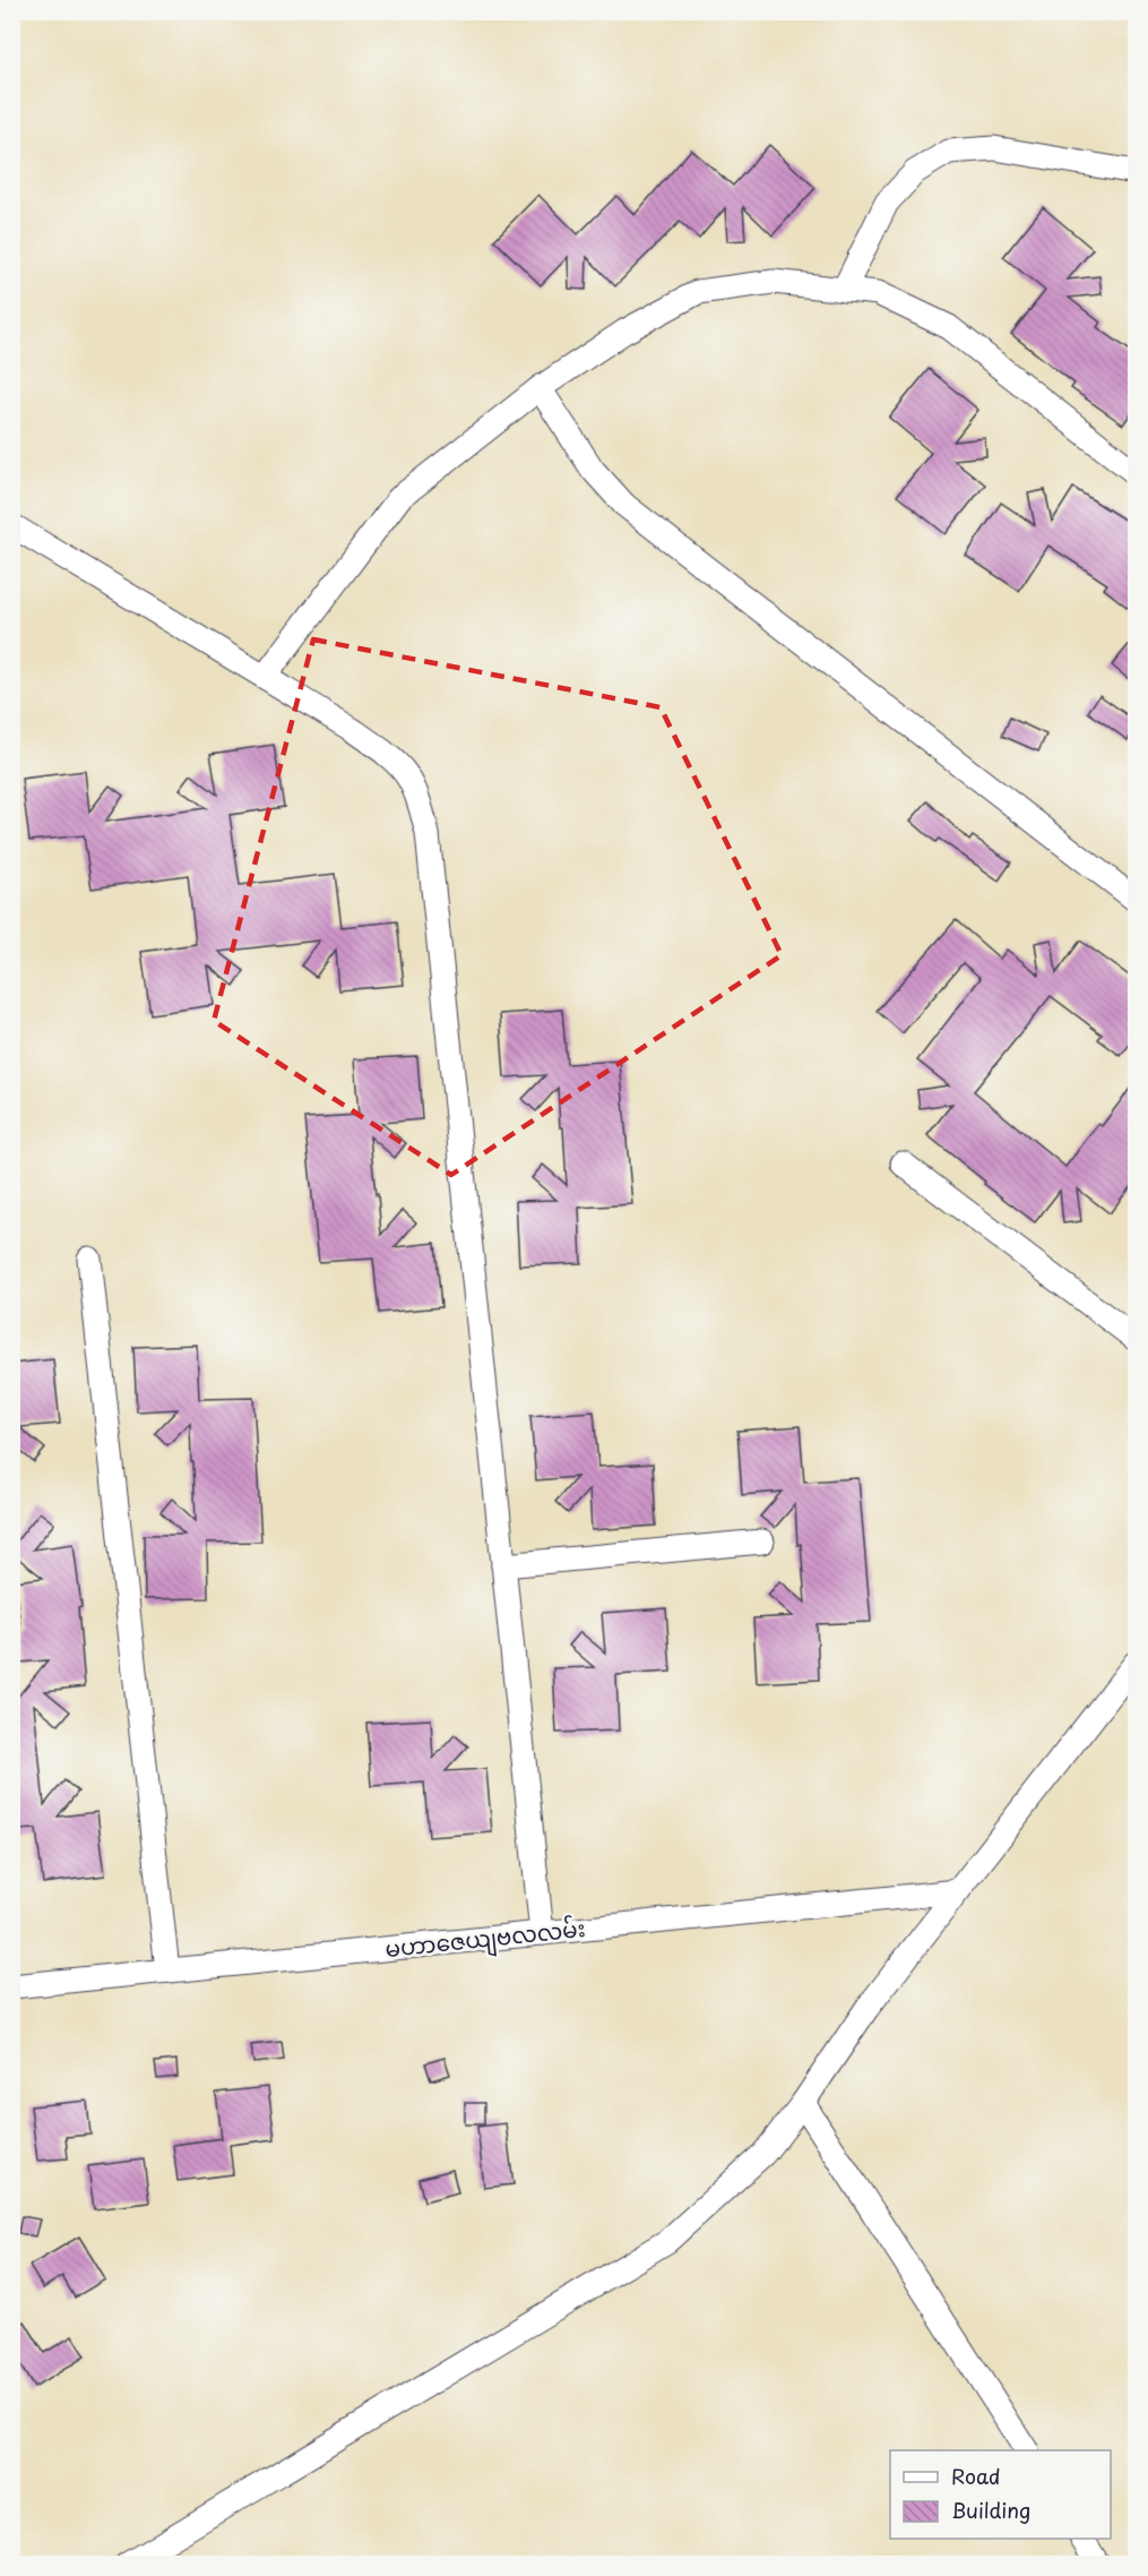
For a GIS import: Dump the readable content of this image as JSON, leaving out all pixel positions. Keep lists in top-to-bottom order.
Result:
{
  "streets": {
    "street": ["မဟာဇေယျဗလလမ်း"]
  },
  "legend": ["Road", "Building"]
}
